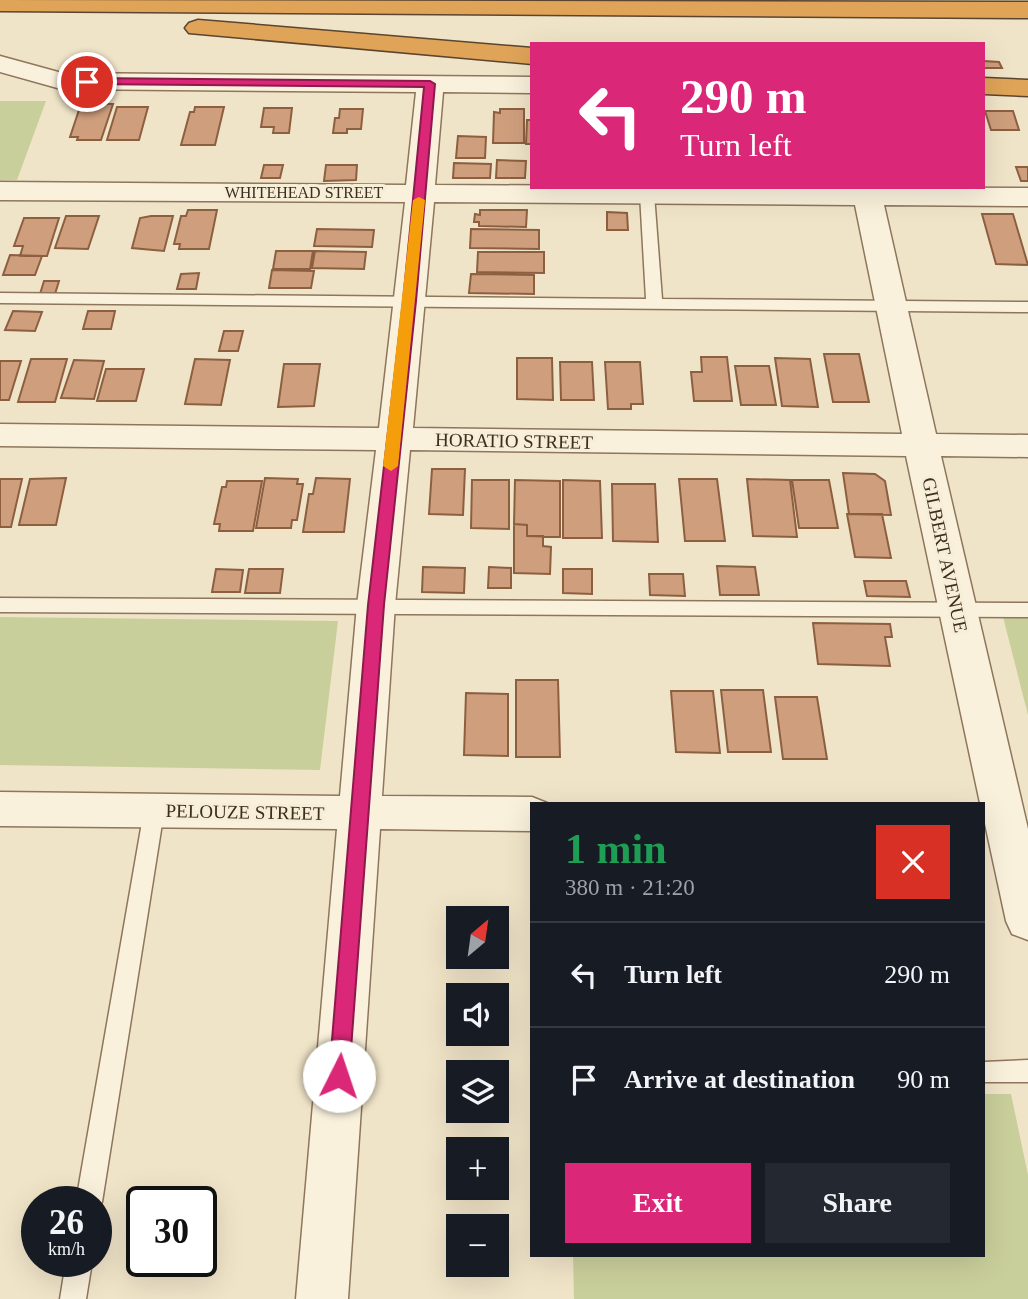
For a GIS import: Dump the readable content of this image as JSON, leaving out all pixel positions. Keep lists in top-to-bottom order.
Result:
{
  "streets": {
    "street": [
      "WHITEHEAD STREET",
      "HORATIO STREET",
      "GILBERT AVENUE",
      "PELOUZE STREET"
    ]
  },
  "crossings": [
    ["WHITEHEAD STREET", "GILBERT AVENUE"],
    ["HORATIO STREET", "GILBERT AVENUE"]
  ],
  "north": "top right",
  "page": {
    "turn": ["290 m", "Turn left"],
    "heading": ["1 min", "380 m · 21:20"],
    "map_buttons": ["+", "−"],
    "list": [
      {
        "name": "Turn left",
        "value": "290 m"
      },
      {
        "name": "Arrive at destination",
        "value": "90 m"
      }
    ],
    "buttons": ["Exit", "Share"],
    "speed": "26 km/h",
    "limit": "30"
  }
}
